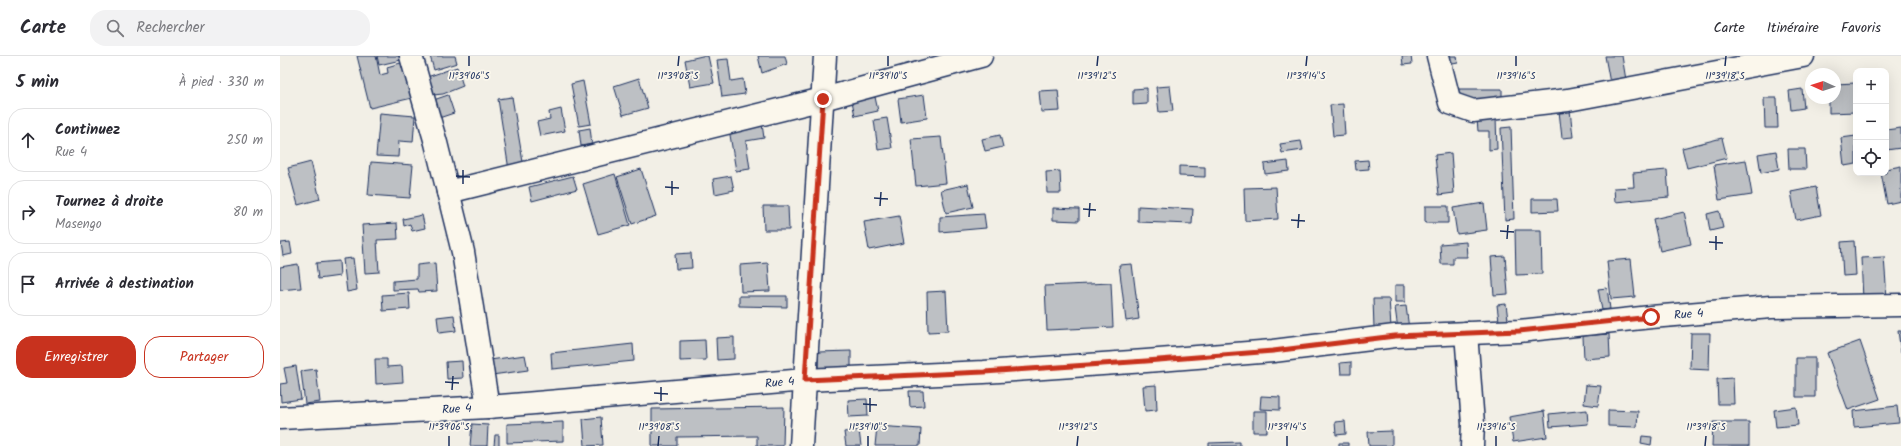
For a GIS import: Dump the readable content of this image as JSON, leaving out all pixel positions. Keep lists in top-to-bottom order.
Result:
{
  "streets": {
    "street": ["Rue 4"]
  },
  "north": "left",
  "page": {
    "header": "Carte",
    "search": "Rechercher",
    "nav": ["Carte", "Itinéraire", "Favoris"],
    "heading": ["5 min", "À pied · 330 m"],
    "map_buttons": ["+", "−"],
    "list": [
      ["Continuez", "Rue 4", "250 m"],
      ["Tournez à droite", "Masengo", "80 m"],
      "Arrivée à destination"
    ],
    "buttons": ["Enregistrer", "Partager"]
  },
  "coordinates": [
    "11°39'06\"S",
    "11°39'08\"S",
    "11°39'10\"S",
    "11°39'12\"S",
    "11°39'14\"S",
    "11°39'16\"S",
    "11°39'18\"S"
  ]
}
